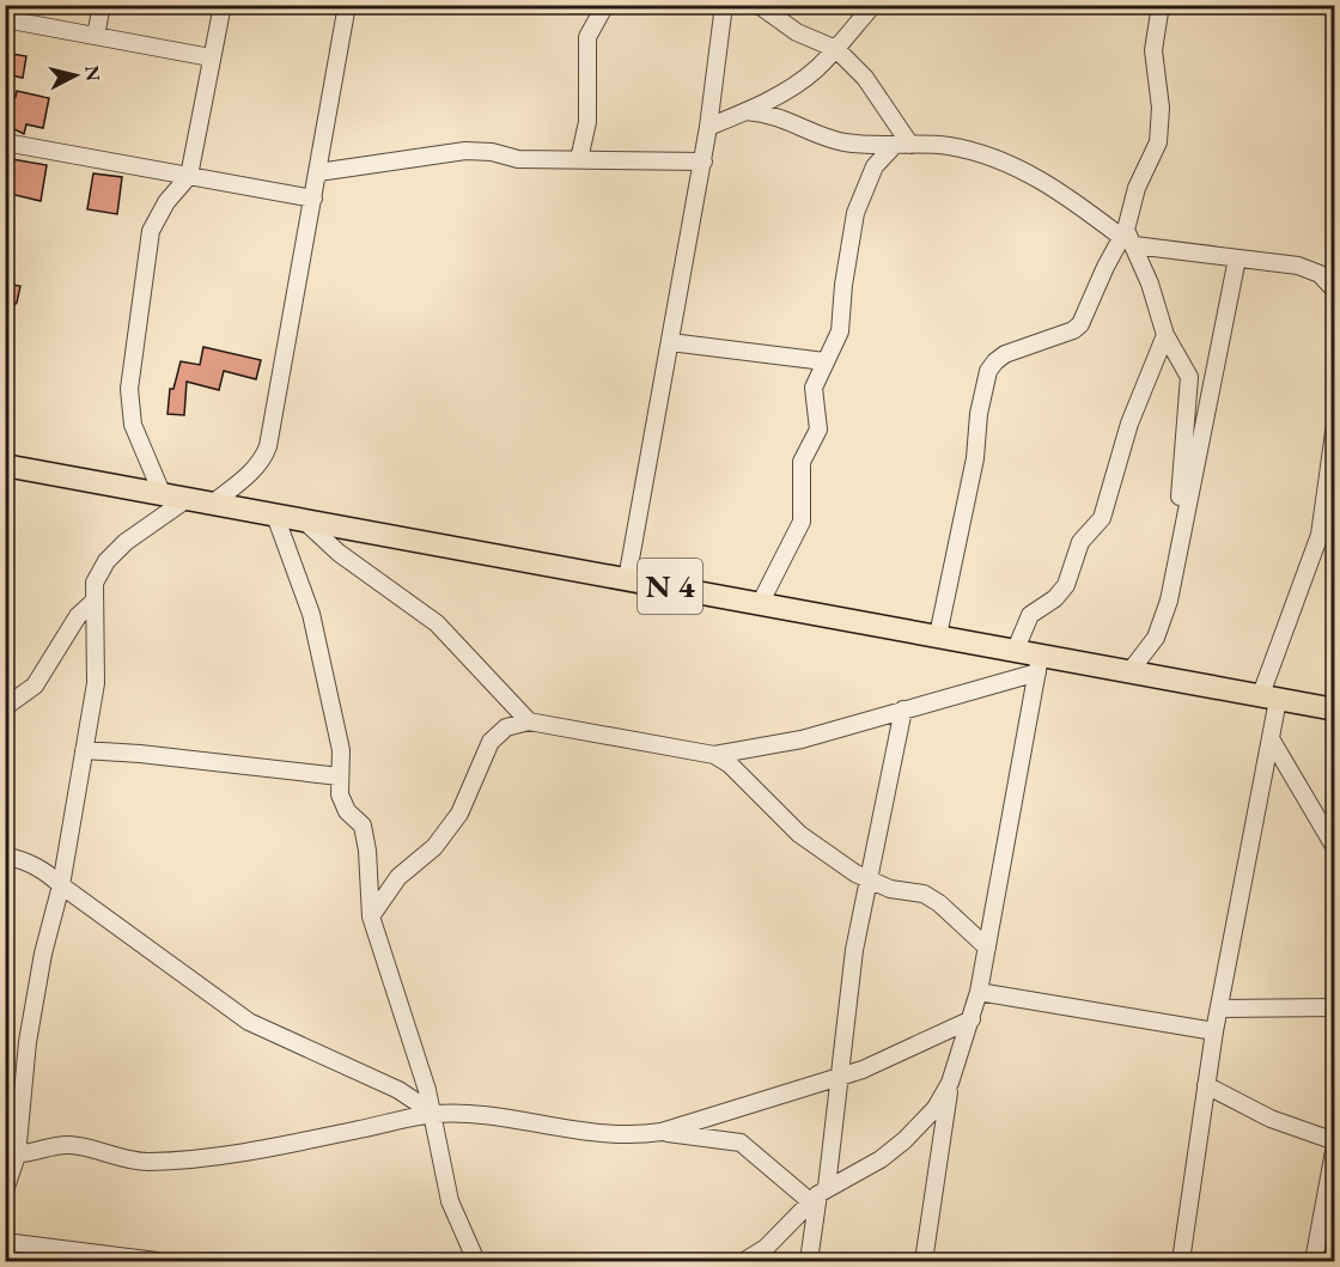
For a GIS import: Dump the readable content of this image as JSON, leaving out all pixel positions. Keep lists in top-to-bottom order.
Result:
{
  "streets": {
    "main road": ["N 4"]
  },
  "north": "right"
}
